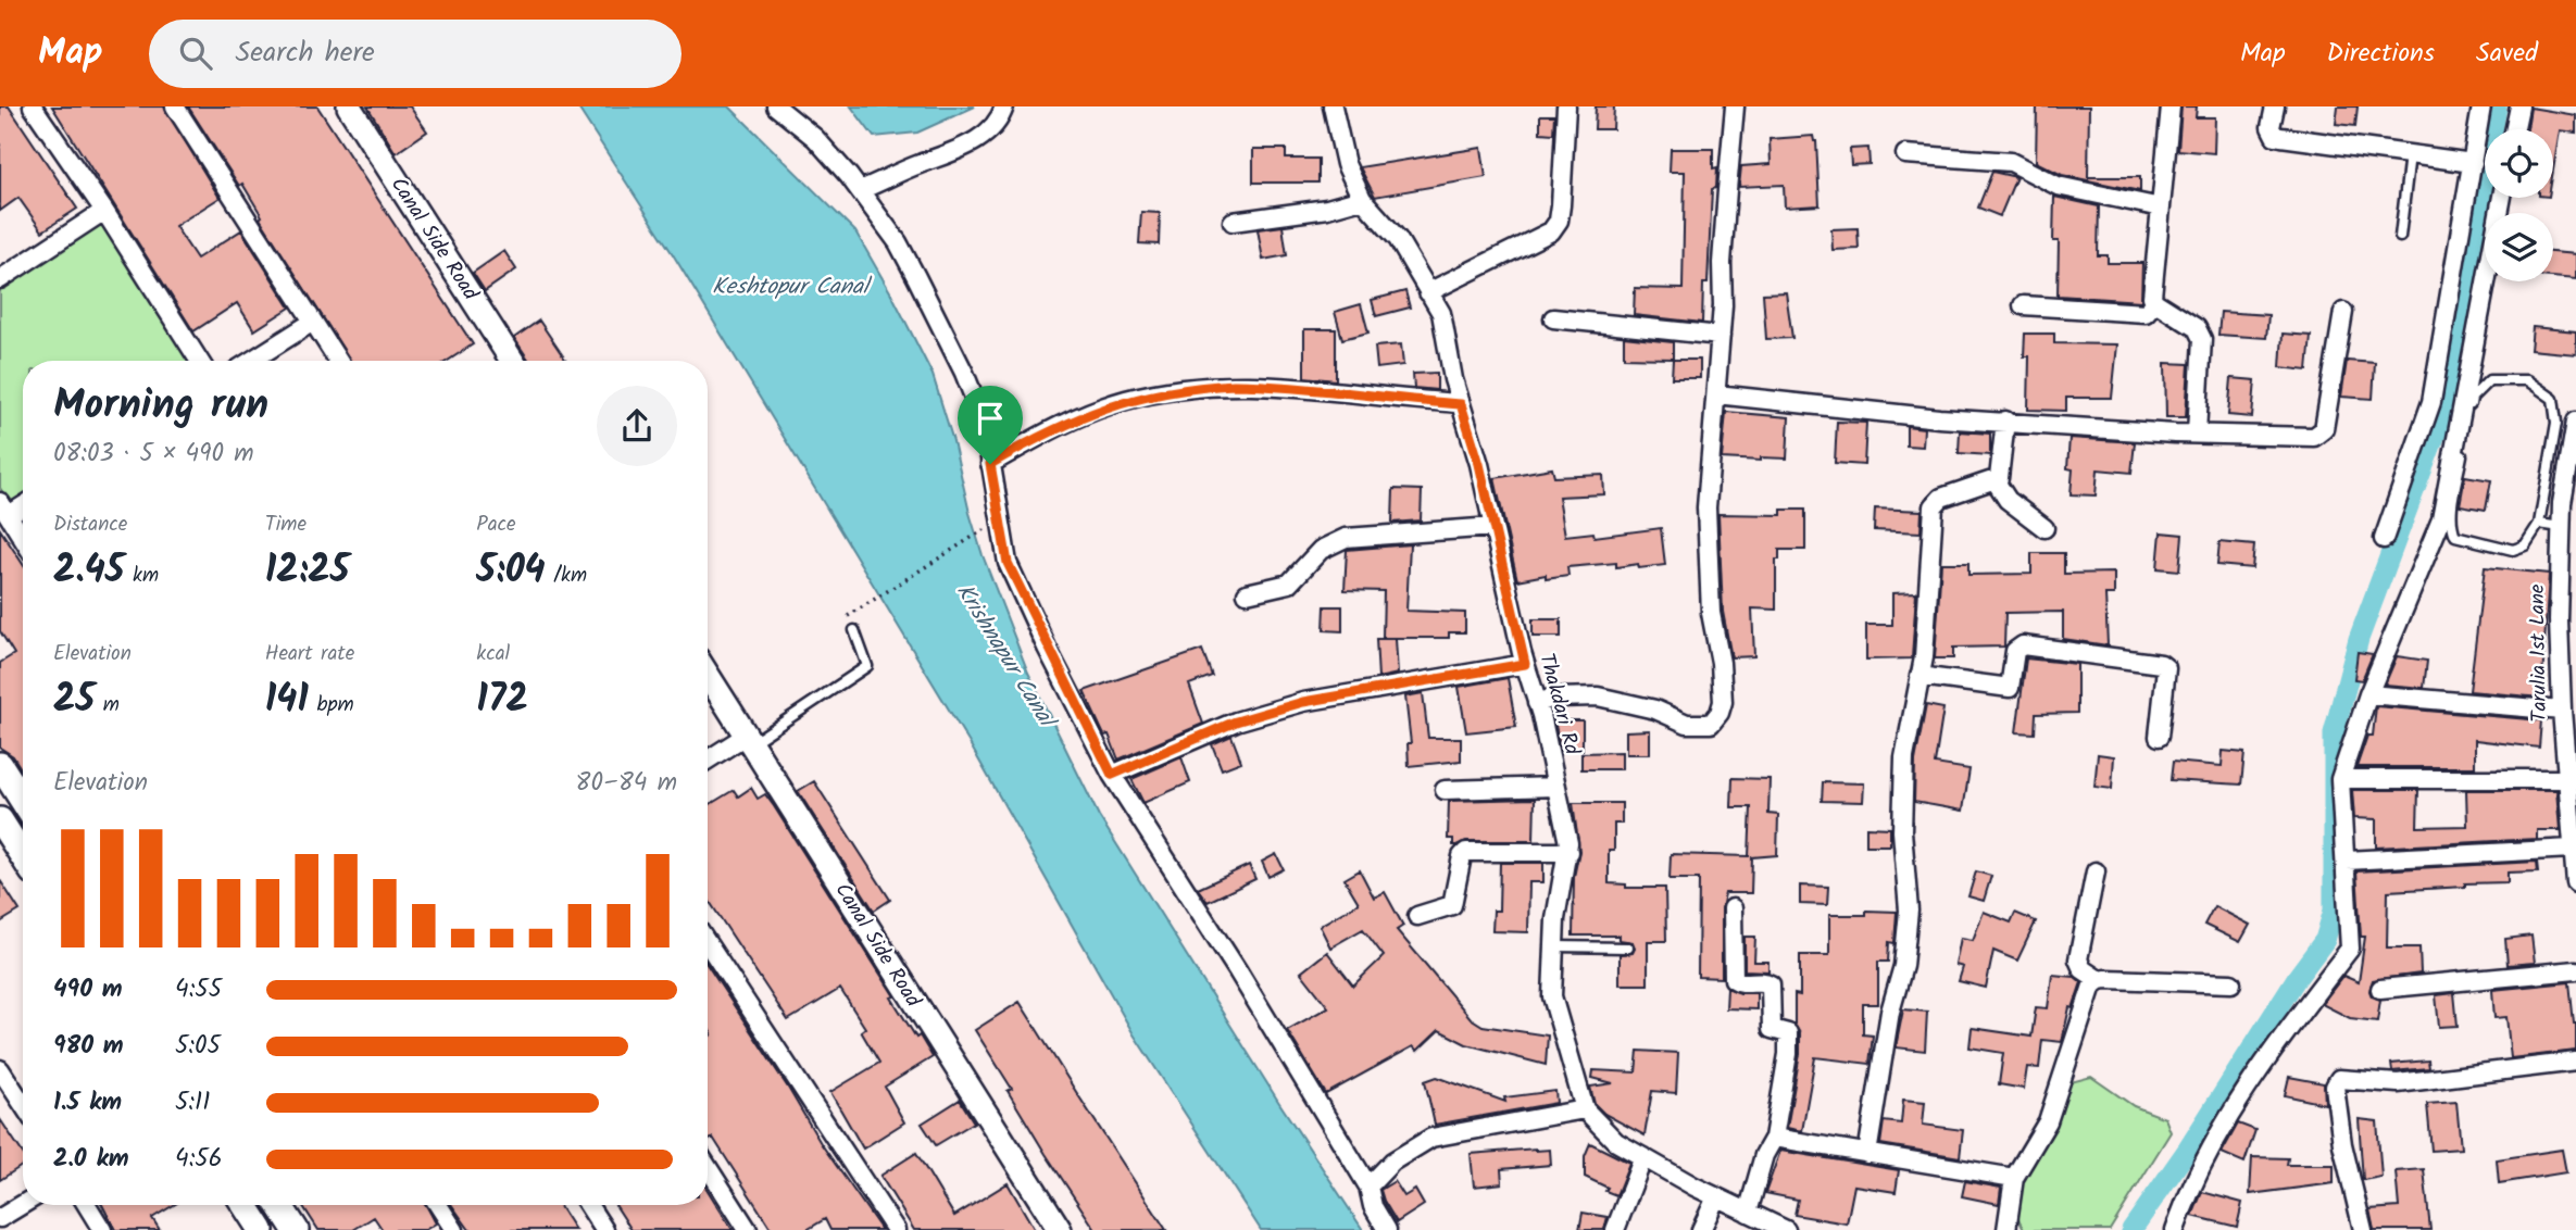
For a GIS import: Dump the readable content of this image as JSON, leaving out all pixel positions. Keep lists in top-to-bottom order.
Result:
{
  "streets": {
    "street": ["Canal Side Road", "Tarulia 1st Lane", "Thakdari Rd"]
  },
  "water": ["Keshtopur Canal", "Krishnapur Canal"],
  "page": {
    "header": "Map",
    "search": "Search here",
    "nav": ["Map", "Directions", "Saved"],
    "heading": ["Morning run", "08:03 · 5 × 490 m"],
    "stats": [
      ["Distance", "2.45 km"],
      ["Time", "12:25"],
      ["Pace", "5:04 /km"],
      ["Elevation", "25 m"],
      ["Heart rate", "141 bpm"],
      ["kcal", "172"]
    ],
    "chart": ["Elevation", "80–84 m"],
    "list": [
      {
        "name": "490 m",
        "note": "4:55"
      },
      {
        "name": "980 m",
        "note": "5:05"
      },
      {
        "name": "1.5 km",
        "note": "5:11"
      },
      {
        "name": "2.0 km",
        "note": "4:56"
      }
    ]
  }
}
